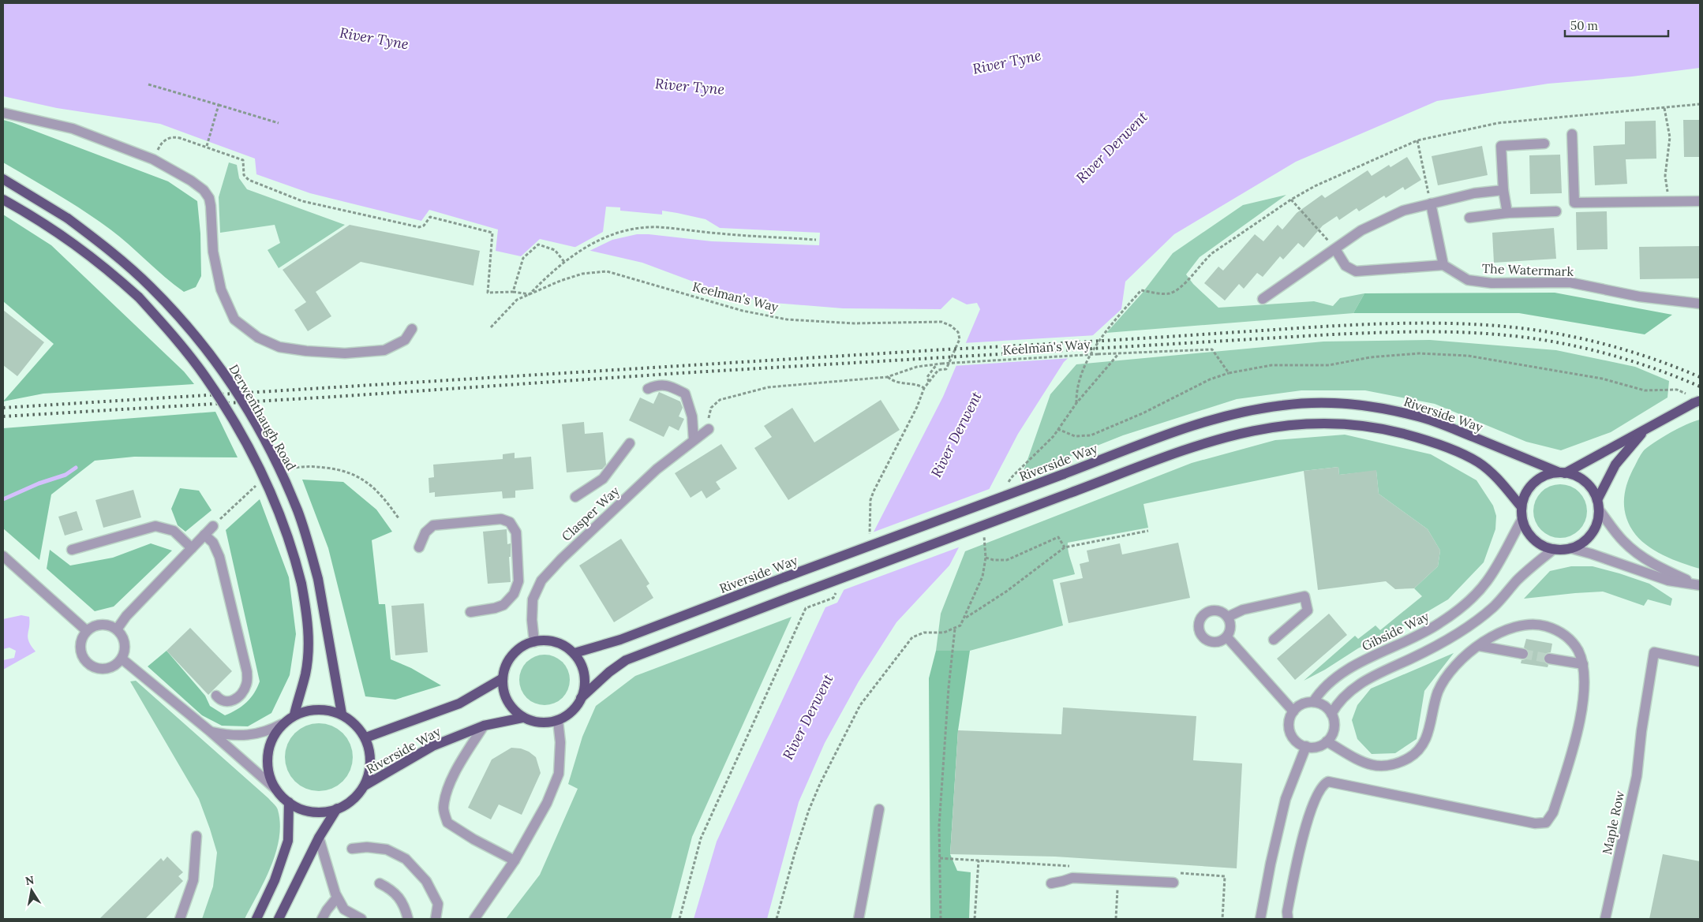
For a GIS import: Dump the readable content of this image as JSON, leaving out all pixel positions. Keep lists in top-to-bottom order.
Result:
{
  "streets": {
    "main road": ["Riverside Way", "Derwenthaugh Road"],
    "street": [
      "The Watermark",
      "Clasper Way",
      "Gibside Way",
      "Maple Row"
    ],
    "path": ["Keelman's Way"]
  },
  "crossings": [
    ["Riverside Way", "Derwenthaugh Road"],
    ["Riverside Way", "Clasper Way"],
    ["Riverside Way", "Gibside Way"]
  ],
  "water": ["River Tyne", "River Derwent"],
  "scale_bar": "50 m",
  "north": "top"
}
